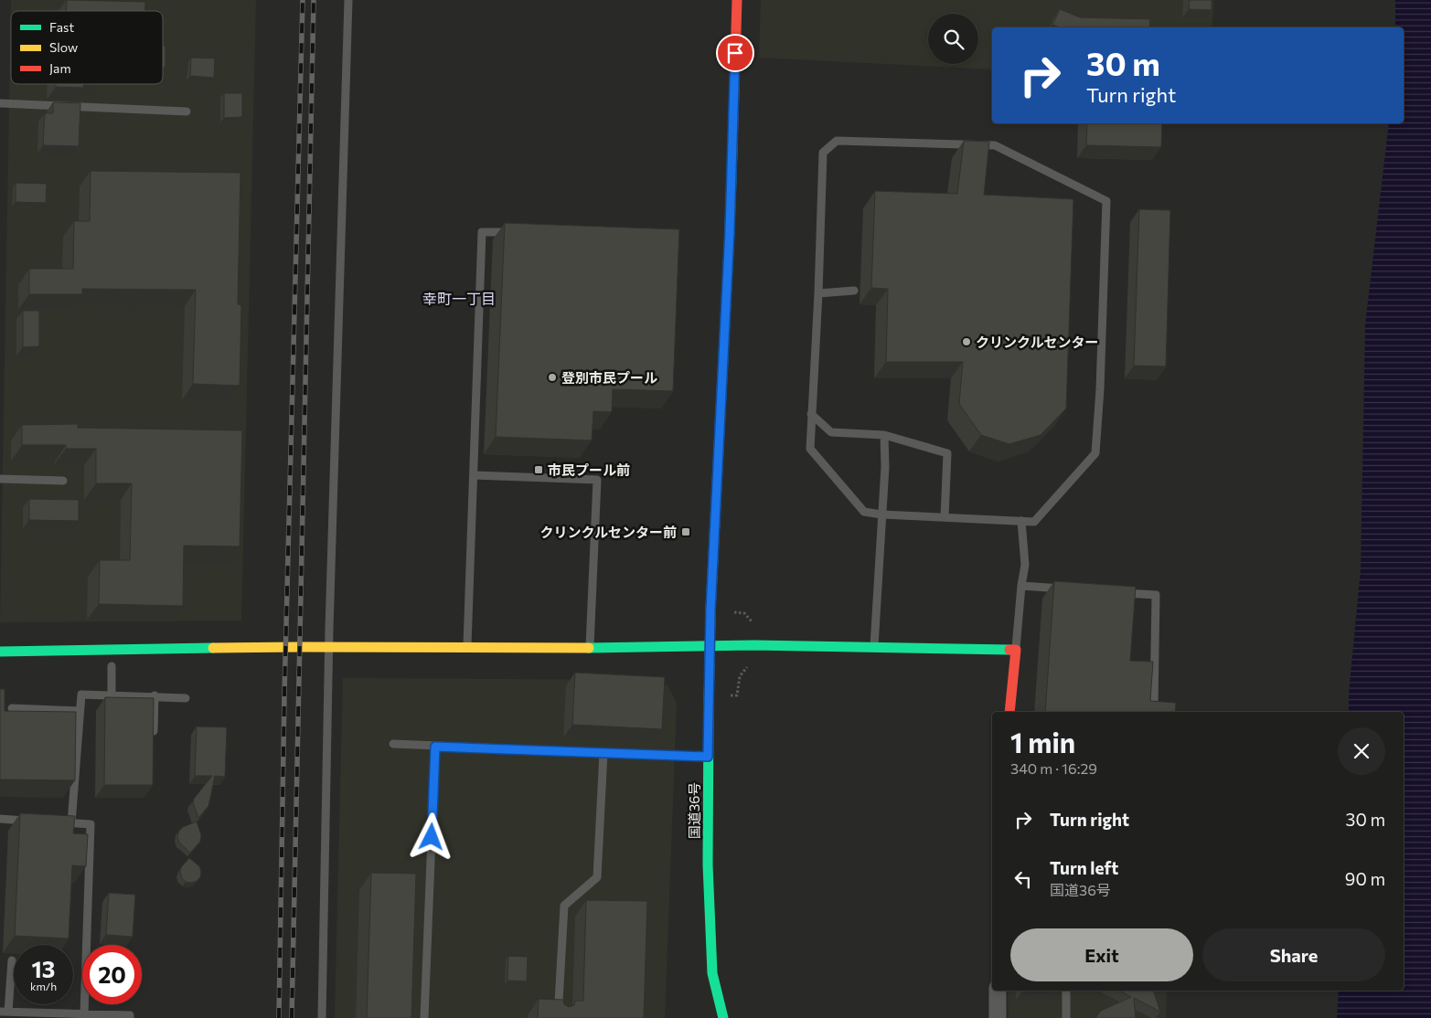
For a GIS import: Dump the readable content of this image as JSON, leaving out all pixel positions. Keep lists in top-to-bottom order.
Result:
{
  "streets": {
    "main road": ["国道36号"]
  },
  "districts": ["幸町一丁目"],
  "places": {
    "other": ["クリンクルセンター", "登別市民プール"],
    "transit": ["市民プール前", "クリンクルセンター前"]
  },
  "legend": ["Fast", "Slow", "Jam"],
  "page": {
    "turn": ["30 m", "Turn right"],
    "heading": ["1 min", "340 m · 16:29"],
    "list": [
      {
        "name": "Turn right",
        "value": "30 m"
      },
      {
        "name": "Turn left",
        "note": "国道36号",
        "value": "90 m"
      }
    ],
    "buttons": ["Exit", "Share"],
    "speed": "13 km/h",
    "limit": "20"
  }
}
